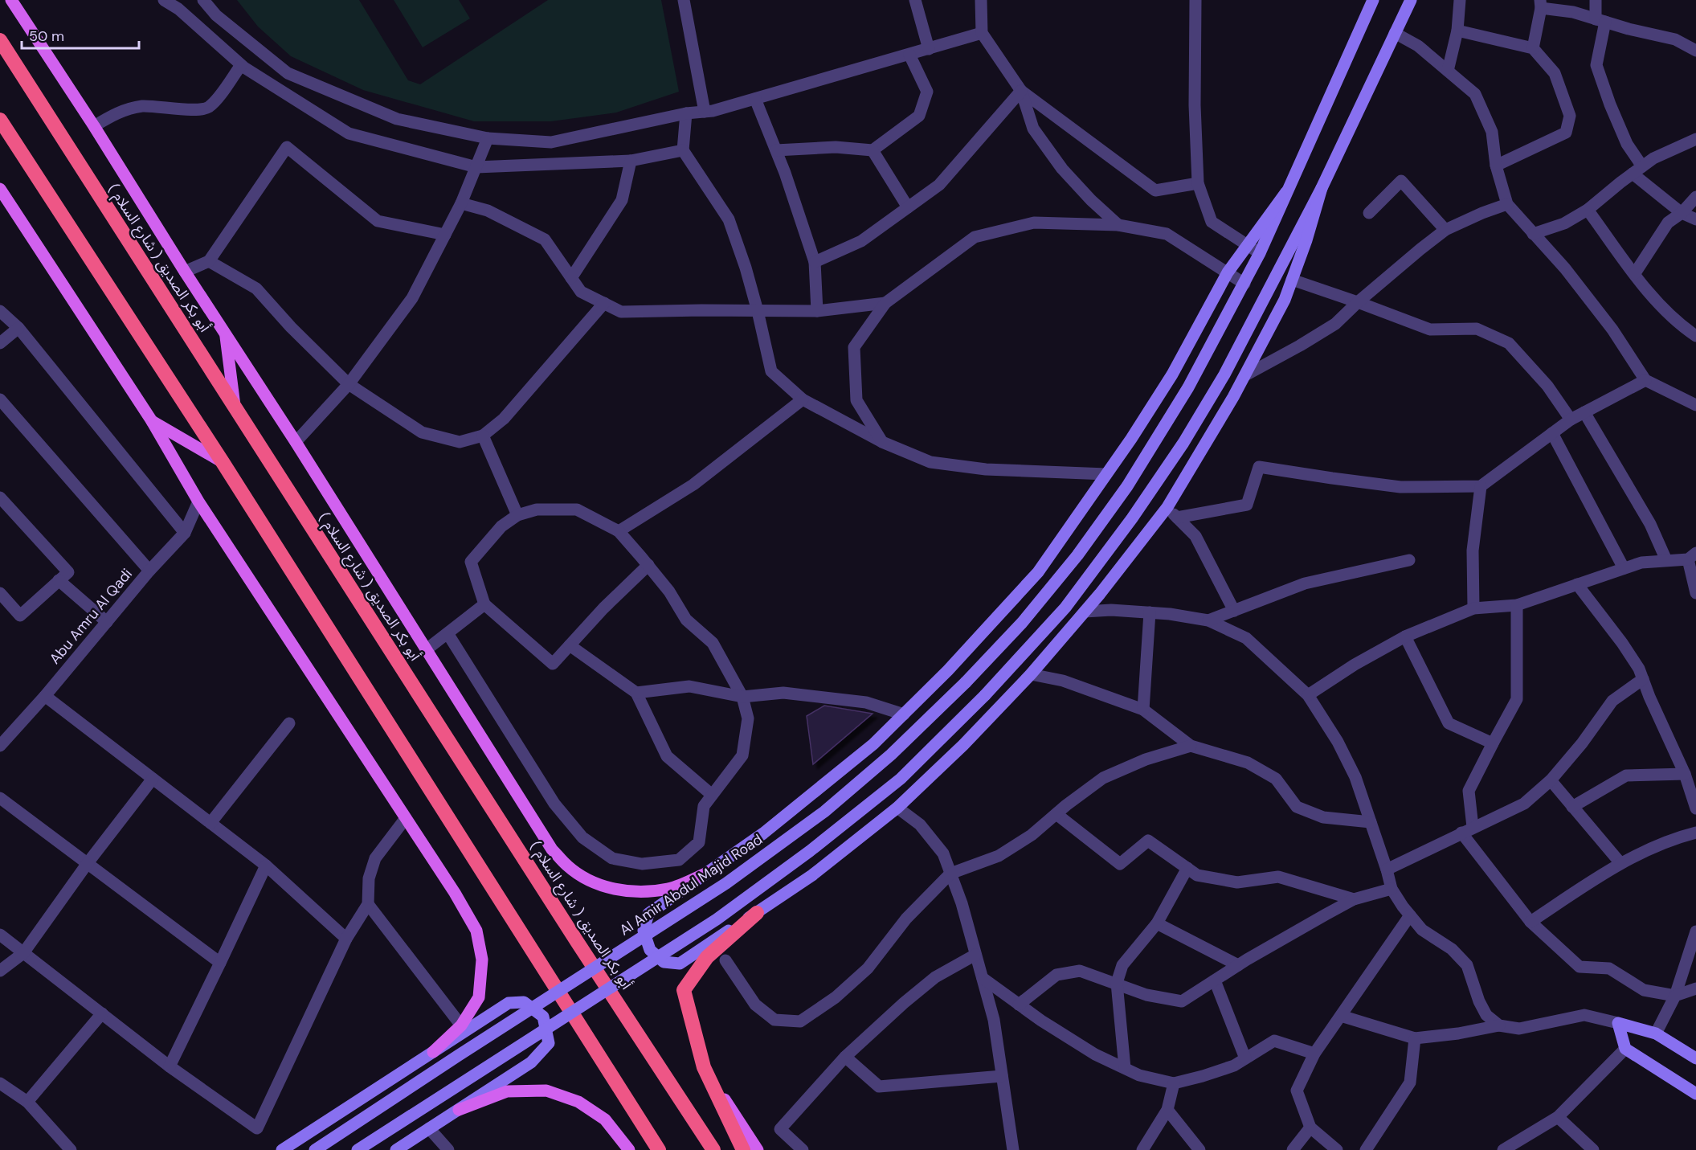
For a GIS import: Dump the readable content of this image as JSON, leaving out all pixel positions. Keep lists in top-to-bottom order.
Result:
{
  "streets": {
    "highway": ["( شارع السلام ) أبو بكر الصديق"],
    "main road": ["Al Amir Abdul Majid Road"],
    "street": ["Abu Amru Al Qadi"]
  },
  "scale_bar": "50 m"
}
